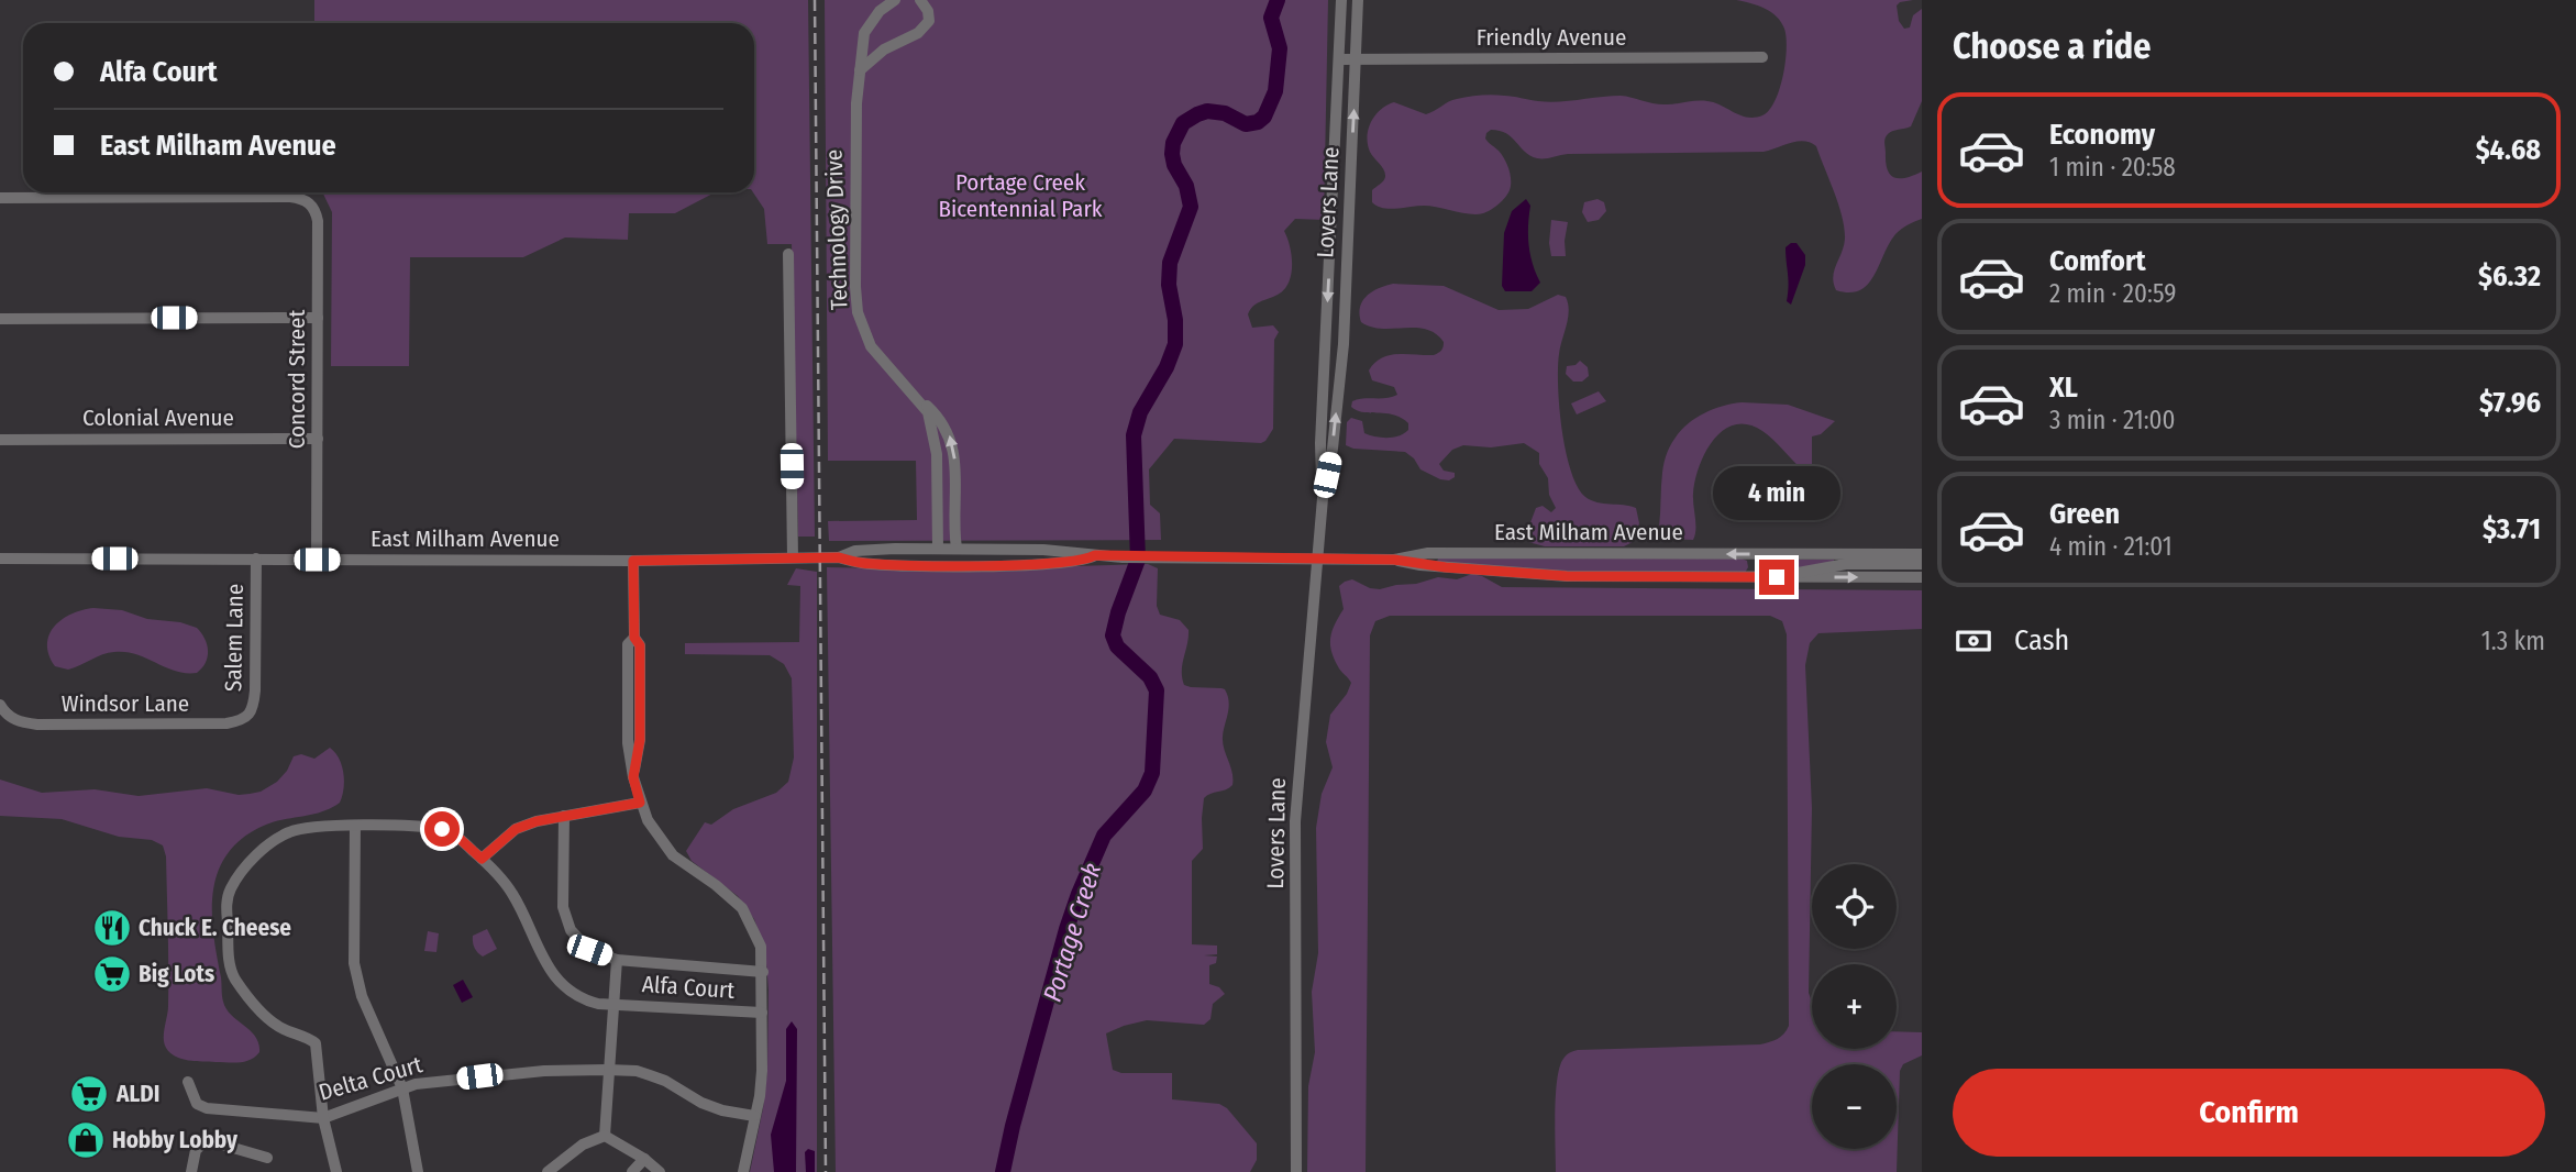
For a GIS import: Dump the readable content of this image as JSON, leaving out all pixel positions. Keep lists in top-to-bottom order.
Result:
{
  "streets": {
    "street": [
      "Friendly Avenue",
      "Lovers Lane",
      "Technology Drive",
      "Concord Street",
      "Colonial Avenue",
      "East Milham Avenue",
      "Salem Lane",
      "Windsor Lane",
      "Alfa Court",
      "Delta Court"
    ]
  },
  "crossings": [
    ["Friendly Avenue", "Lovers Lane"],
    ["Lovers Lane", "East Milham Avenue"],
    ["Technology Drive", "East Milham Avenue"],
    ["Concord Street", "Colonial Avenue"],
    ["Concord Street", "East Milham Avenue"],
    ["East Milham Avenue", "Salem Lane"],
    ["Salem Lane", "Windsor Lane"],
    ["Alfa Court", "Delta Court"]
  ],
  "water": ["Portage Creek"],
  "parks": ["Portage Creek Bicentennial Park"],
  "places": {
    "restaurant": ["Chuck E. Cheese"],
    "supermarket": ["Big Lots", "ALDI"],
    "shop": ["Hobby Lobby"]
  },
  "page": {
    "heading": "Choose a ride",
    "banner": ["Alfa Court", "East Milham Avenue"],
    "list": [
      {
        "name": "Economy",
        "note": "1 min · 20:58",
        "value": "$4.68"
      },
      {
        "name": "Comfort",
        "note": "2 min · 20:59",
        "value": "$6.32"
      },
      {
        "name": "XL",
        "note": "3 min · 21:00",
        "value": "$7.96"
      },
      {
        "name": "Green",
        "note": "4 min · 21:01",
        "value": "$3.71"
      }
    ],
    "bubble": "4 min",
    "pay": ["Cash", "1.3 km"],
    "map_buttons": ["+", "−"],
    "buttons": "Confirm"
  }
}
